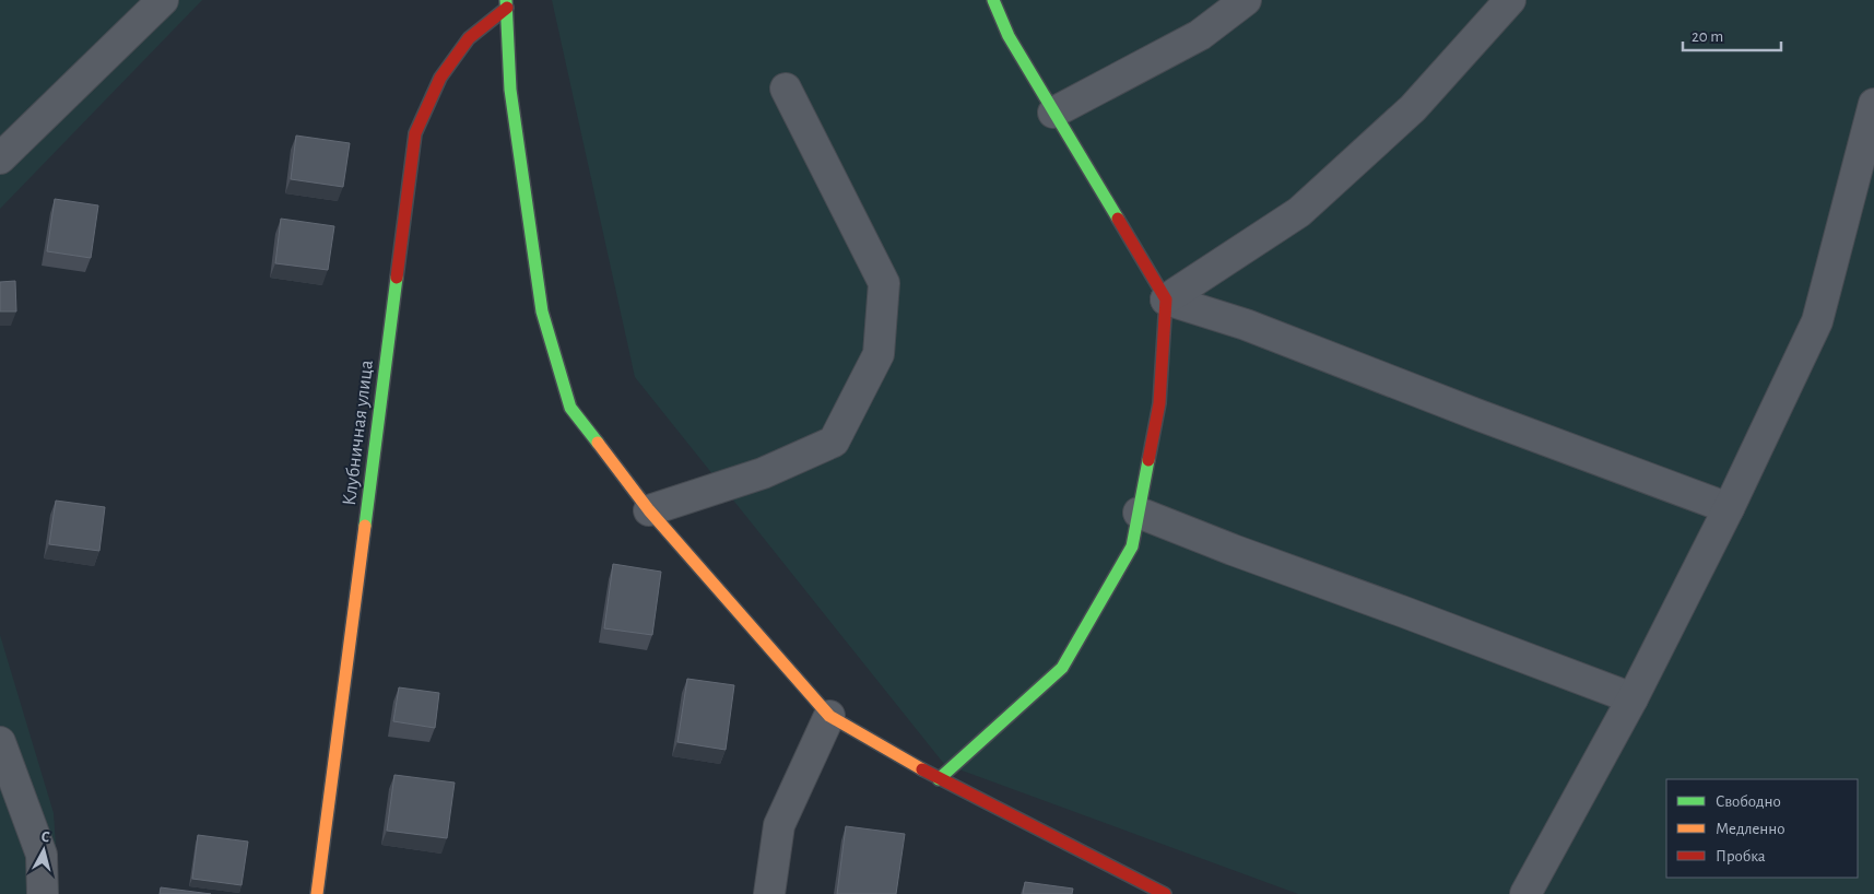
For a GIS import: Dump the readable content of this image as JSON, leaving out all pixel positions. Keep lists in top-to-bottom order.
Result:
{
  "streets": {
    "street": ["Клубничная улица"]
  },
  "legend": ["Свободно", "Медленно", "Пробка"],
  "scale_bar": "20 m",
  "north": "top"
}
